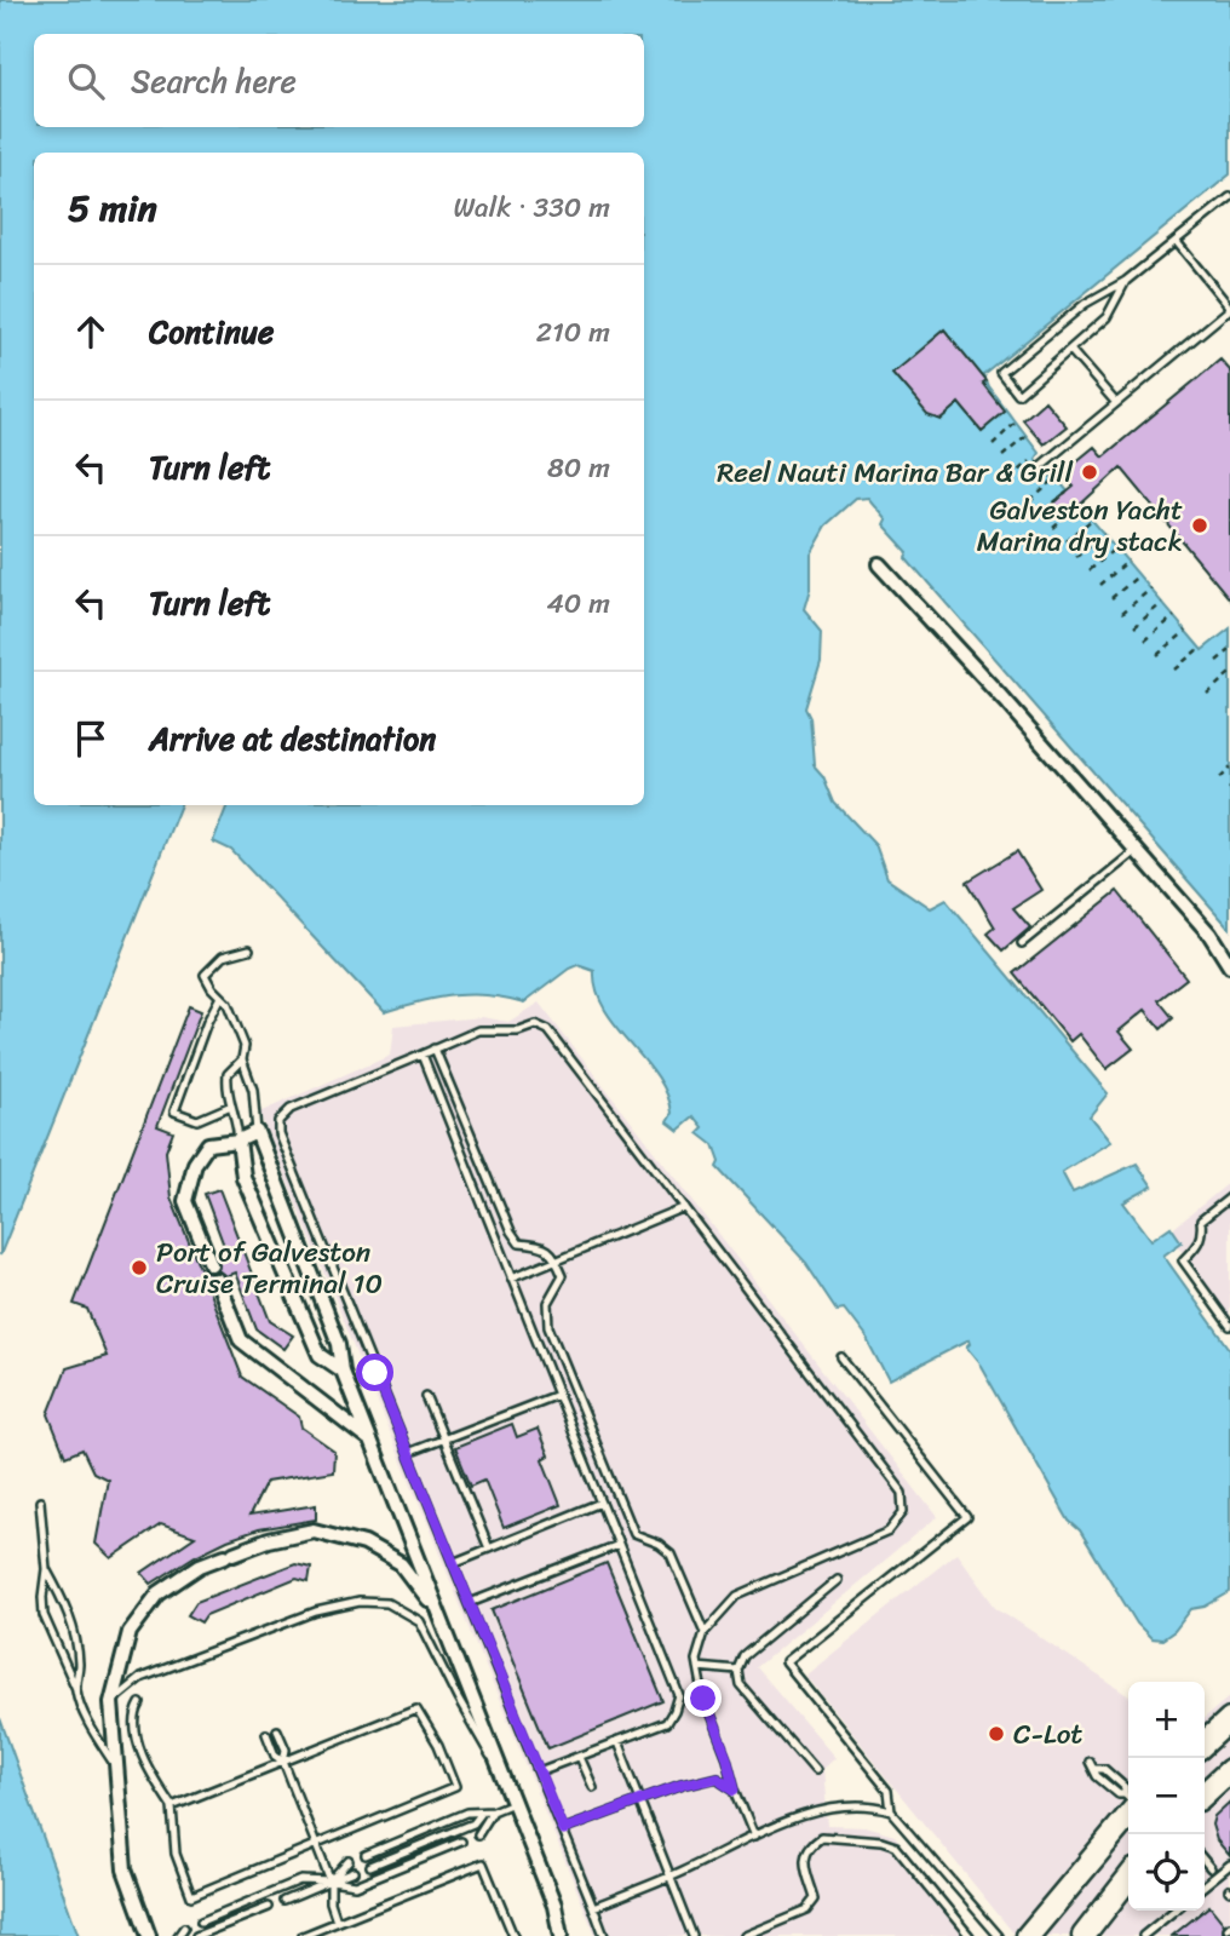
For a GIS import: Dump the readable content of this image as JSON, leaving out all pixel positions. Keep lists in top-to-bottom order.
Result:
{
  "places": [
    "Reel Nauti Marina Bar & Grill",
    "Galveston Yacht Marina dry stack",
    "Port of Galveston Cruise Terminal 10",
    "C-Lot"
  ],
  "page": {
    "search": "Search here",
    "heading": ["5 min", "Walk · 330 m"],
    "list": [
      ["Continue", "210 m"],
      ["Turn left", "80 m"],
      ["Turn left", "40 m"],
      "Arrive at destination"
    ],
    "map_buttons": ["+", "−"]
  }
}
